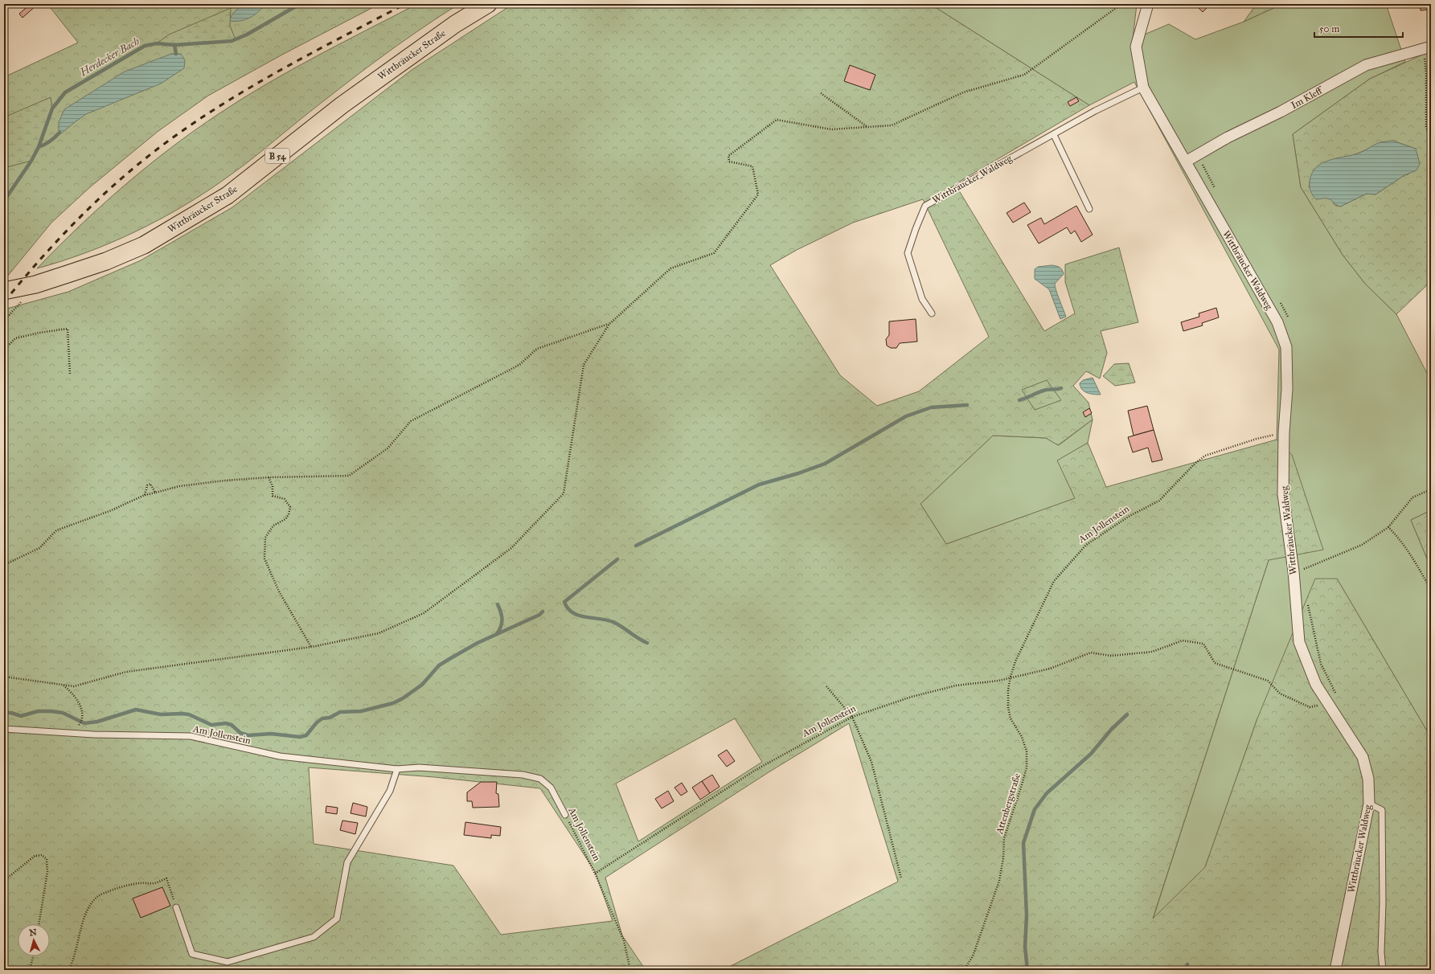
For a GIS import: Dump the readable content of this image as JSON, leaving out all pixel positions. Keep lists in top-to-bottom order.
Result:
{
  "streets": {
    "main road": ["Wittbräucker Straße", "B 54"],
    "street": ["Im Kleff", "Wittbräucker Waldweg"],
    "lane": ["Am Jollenstein"],
    "path": ["Attenbergstraße"]
  },
  "crossings": [
    ["Im Kleff", "Wittbräucker Waldweg"],
    ["Wittbräucker Waldweg", "Am Jollenstein"],
    ["Am Jollenstein", "Attenbergstraße"]
  ],
  "water": ["Herdecker Bach"],
  "scale_bar": "50 m",
  "north": "top"
}
